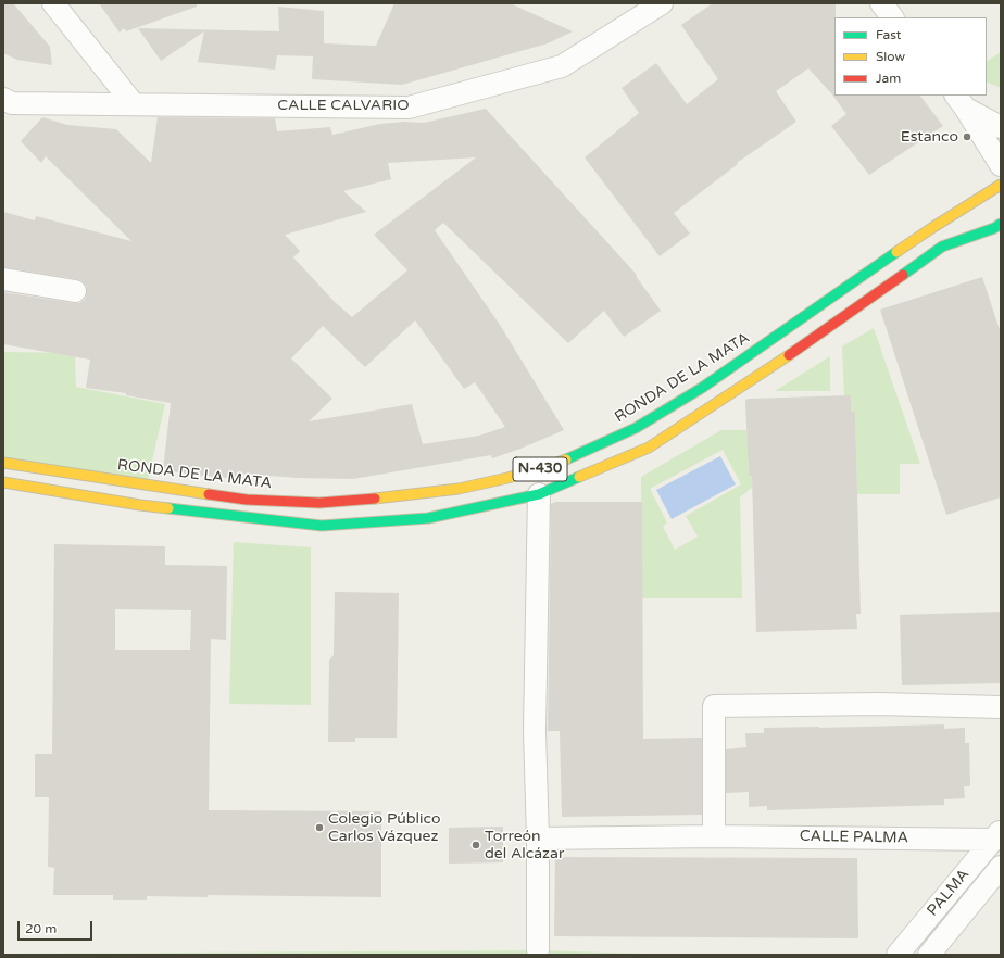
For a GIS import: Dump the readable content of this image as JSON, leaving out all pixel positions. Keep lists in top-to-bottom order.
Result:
{
  "streets": {
    "highway": ["RONDA DE LA MATA", "N-430"],
    "street": ["CALLE CALVARIO", "CALLE PALMA", "PALMA"]
  },
  "crossings": [
    ["CALLE PALMA", "PALMA"]
  ],
  "places": ["Estanco", "Colegio Público Carlos Vázquez", "Torreón del Alcázar"],
  "legend": ["Fast", "Slow", "Jam"],
  "scale_bar": "20 m"
}
